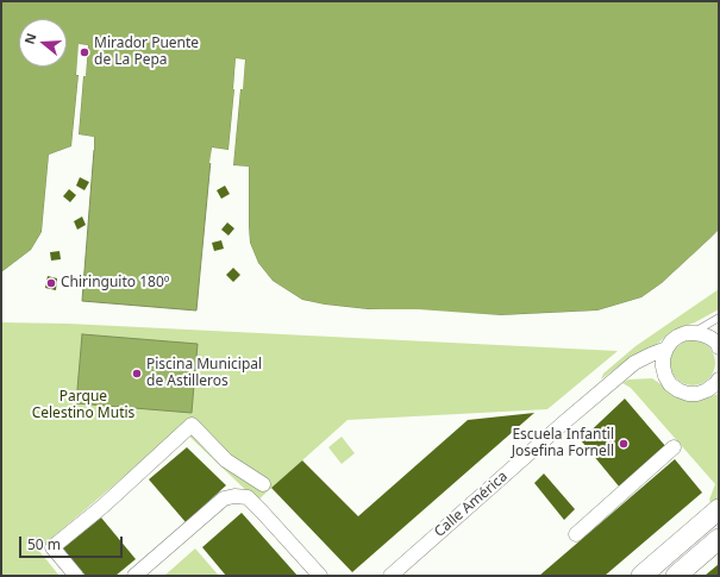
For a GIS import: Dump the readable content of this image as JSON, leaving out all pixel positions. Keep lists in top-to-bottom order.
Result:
{
  "streets": {
    "street": ["Calle América"]
  },
  "parks": ["Parque Celestino Mutis"],
  "places": [
    "Mirador Puente de La Pepa",
    "Chiringuito 180º",
    "Piscina Municipal de Astilleros",
    "Escuela Infantil Josefina Fornell"
  ],
  "scale_bar": "50 m",
  "north": "left"
}
